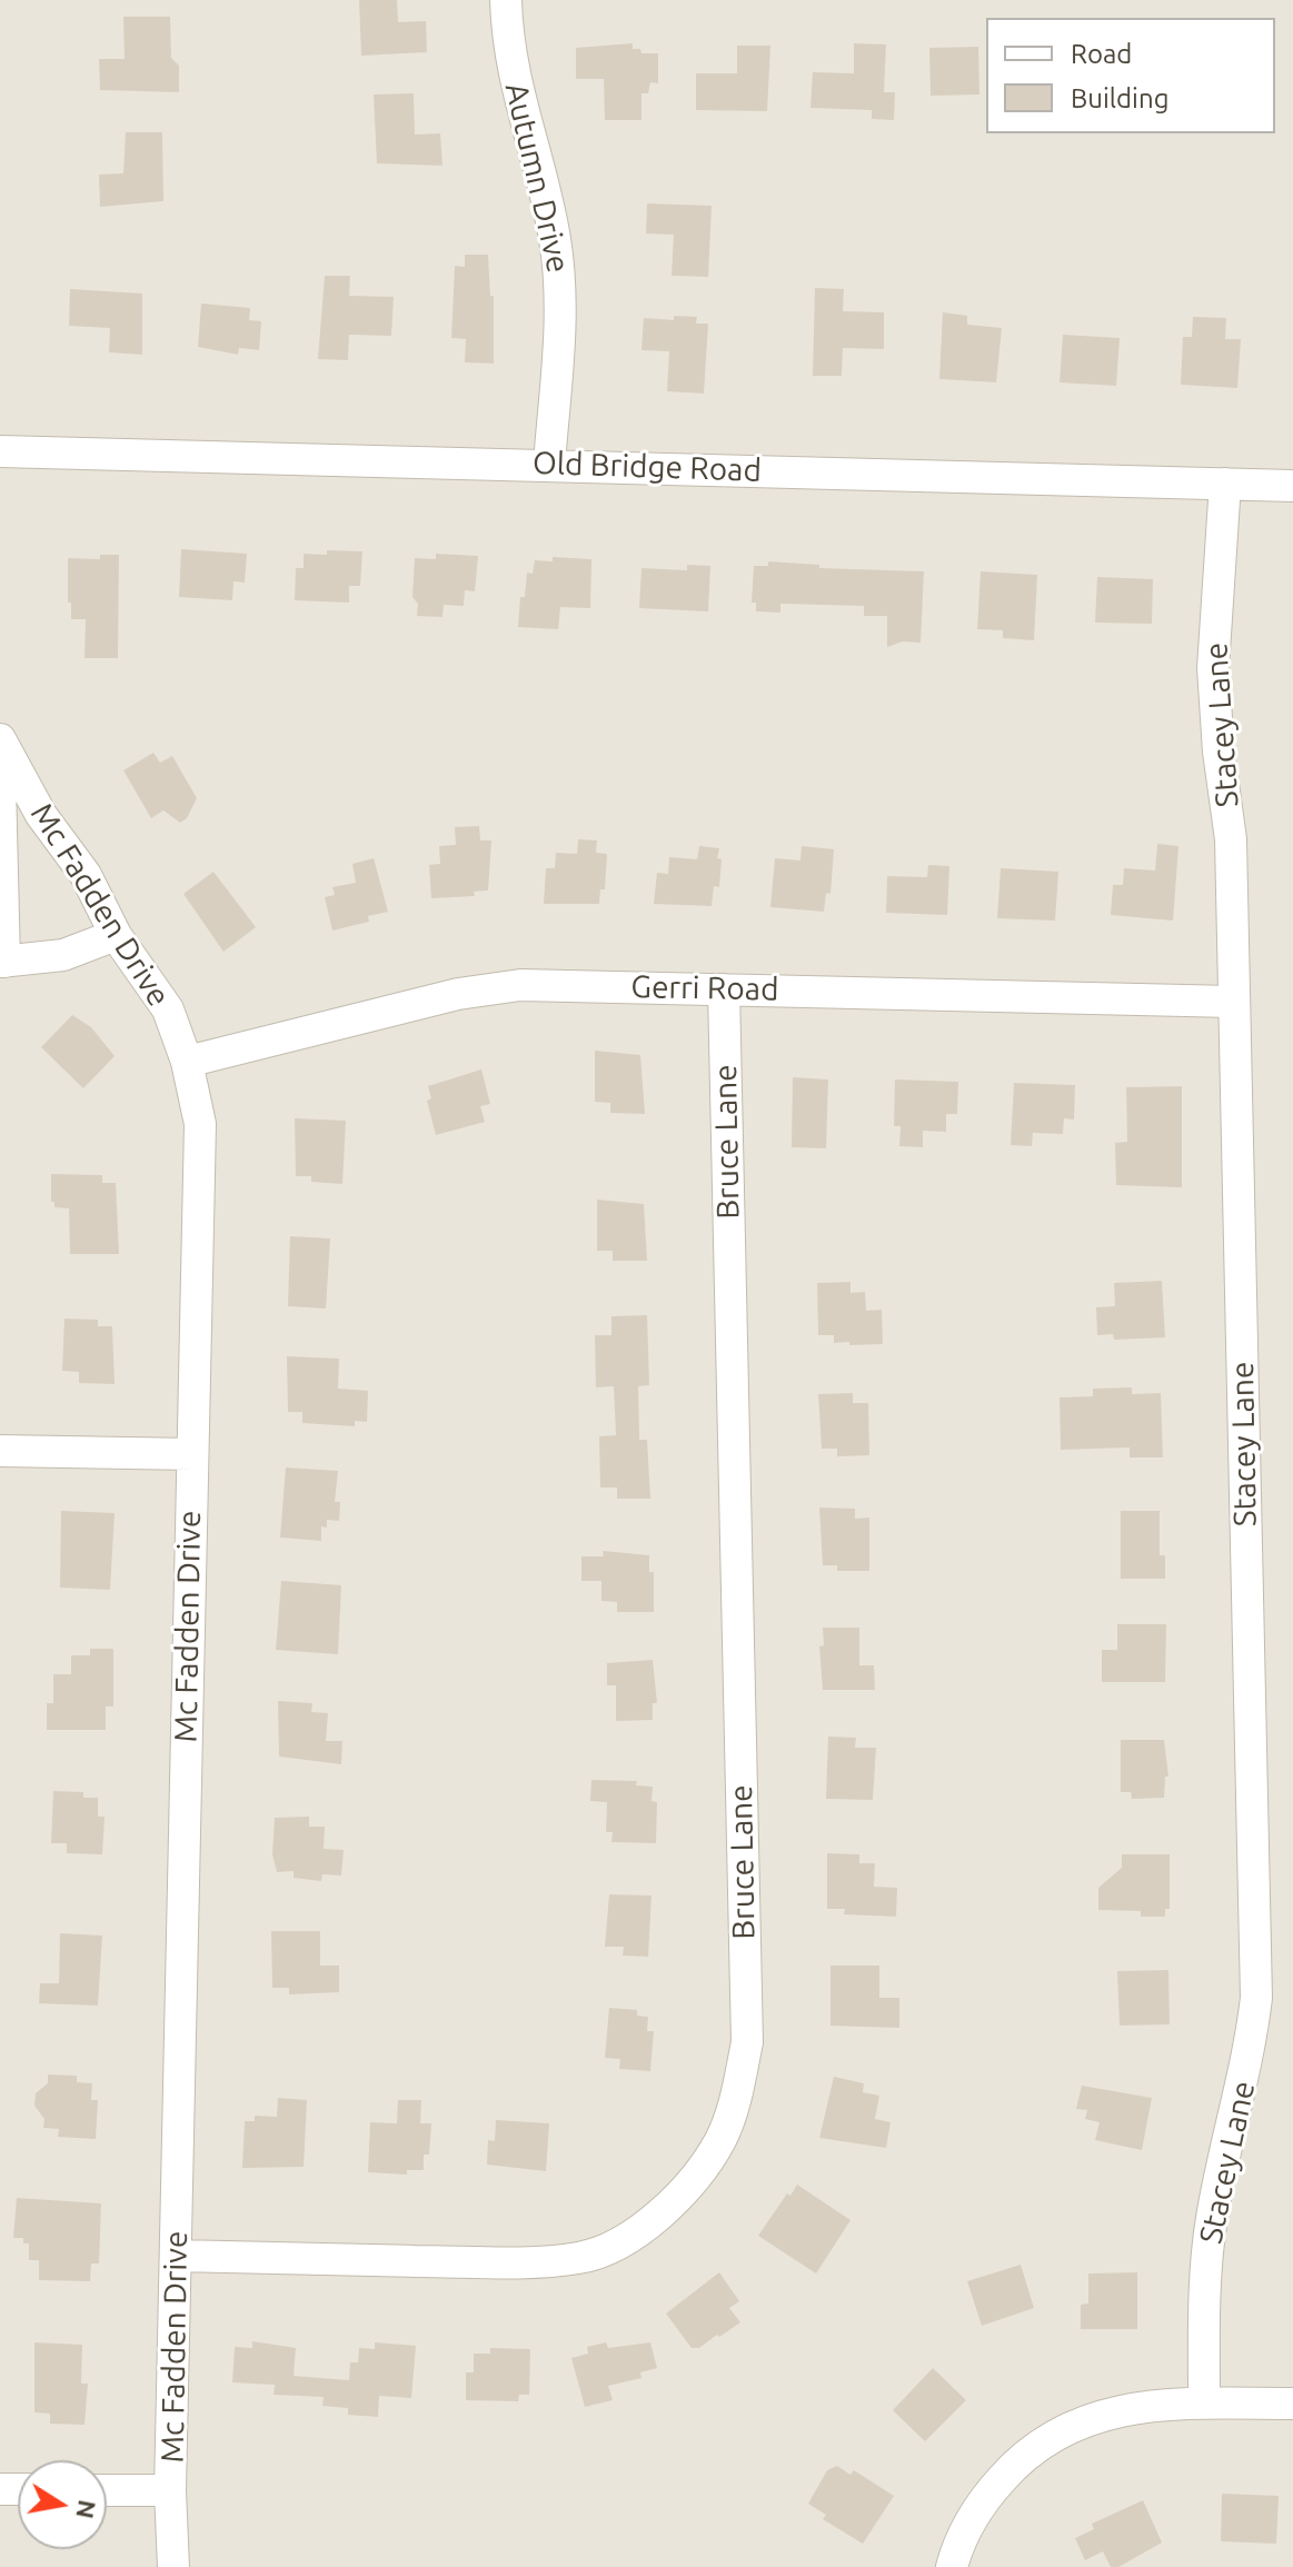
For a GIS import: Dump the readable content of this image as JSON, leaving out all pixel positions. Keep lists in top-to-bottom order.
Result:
{
  "streets": {
    "street": [
      "Autumn Drive",
      "Old Bridge Road",
      "Stacey Lane",
      "Mc Fadden Drive",
      "Gerri Road",
      "Bruce Lane"
    ]
  },
  "crossings": [
    ["Autumn Drive", "Old Bridge Road"],
    ["Old Bridge Road", "Stacey Lane"],
    ["Stacey Lane", "Gerri Road"],
    ["Mc Fadden Drive", "Gerri Road"],
    ["Mc Fadden Drive", "Bruce Lane"],
    ["Gerri Road", "Bruce Lane"]
  ],
  "legend": ["Road", "Building"],
  "north": "right"
}
